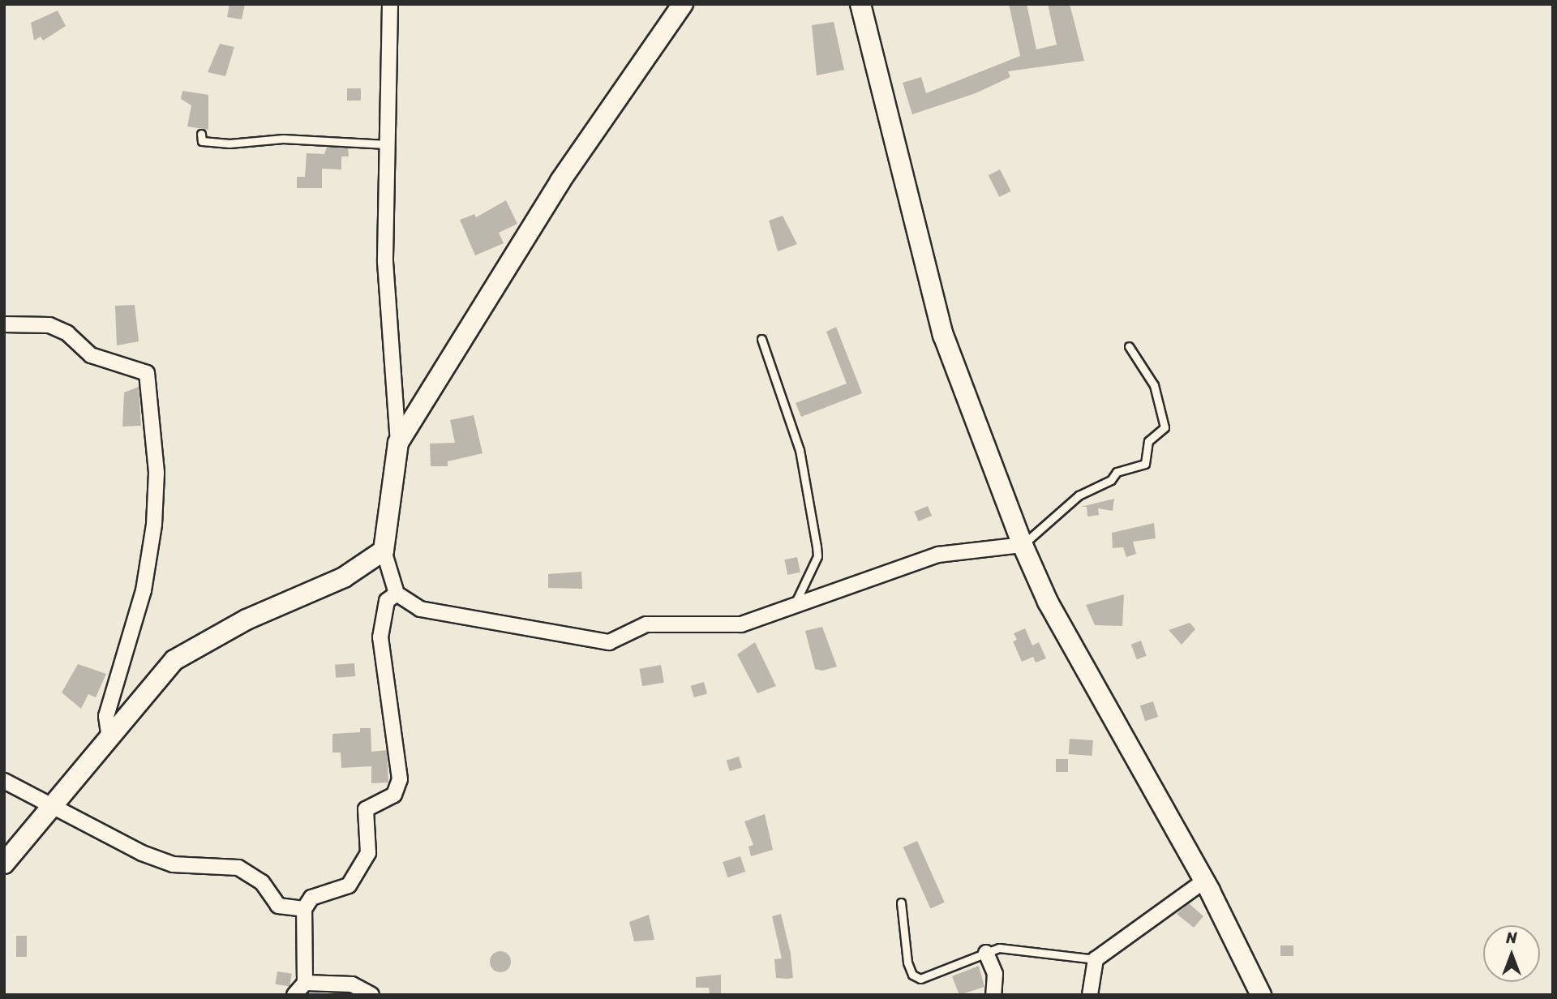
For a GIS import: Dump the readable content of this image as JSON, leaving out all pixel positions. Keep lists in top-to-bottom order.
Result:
{
  "north": "top"
}
